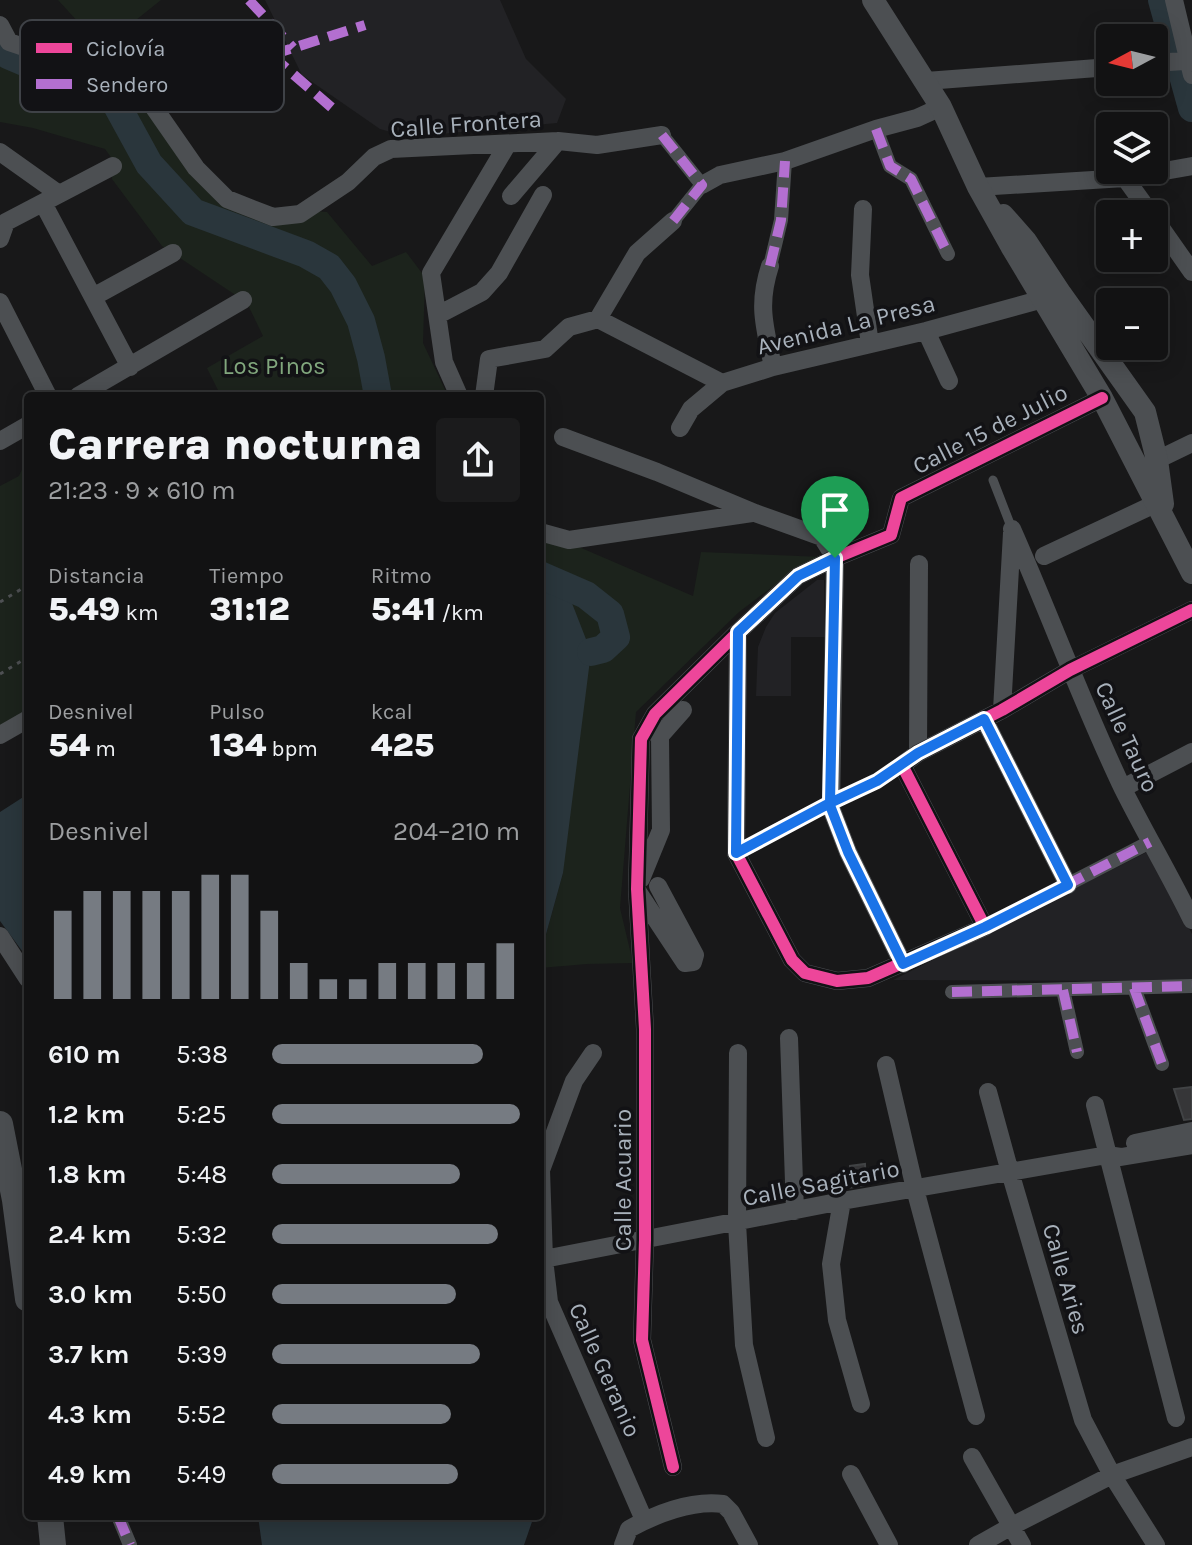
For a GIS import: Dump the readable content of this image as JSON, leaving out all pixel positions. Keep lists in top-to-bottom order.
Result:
{
  "streets": {
    "street": [
      "Calle Frontera",
      "Avenida La Presa",
      "Calle 15 de Julio",
      "Calle Tauro",
      "Calle Acuario",
      "Calle Sagitario",
      "Calle Aries",
      "Calle Geranio"
    ]
  },
  "crossings": [
    ["Calle 15 de Julio", "Calle Acuario"],
    ["Calle Acuario", "Calle Sagitario"],
    ["Calle Sagitario", "Calle Aries"],
    ["Calle Sagitario", "Calle Geranio"]
  ],
  "parks": ["Los Pinos"],
  "legend": ["Ciclovía", "Sendero"],
  "north": "left",
  "page": {
    "map_buttons": ["+", "−"],
    "heading": ["Carrera nocturna", "21:23 · 9 × 610 m"],
    "stats": [
      ["Distancia", "5.49 km"],
      ["Tiempo", "31:12"],
      ["Ritmo", "5:41 /km"],
      ["Desnivel", "54 m"],
      ["Pulso", "134 bpm"],
      ["kcal", "425"]
    ],
    "chart": ["Desnivel", "204–210 m"],
    "list": [
      {
        "name": "610 m",
        "note": "5:38"
      },
      {
        "name": "1.2 km",
        "note": "5:25"
      },
      {
        "name": "1.8 km",
        "note": "5:48"
      },
      {
        "name": "2.4 km",
        "note": "5:32"
      },
      {
        "name": "3.0 km",
        "note": "5:50"
      },
      {
        "name": "3.7 km",
        "note": "5:39"
      },
      {
        "name": "4.3 km",
        "note": "5:52"
      },
      {
        "name": "4.9 km",
        "note": "5:49"
      }
    ]
  }
}
